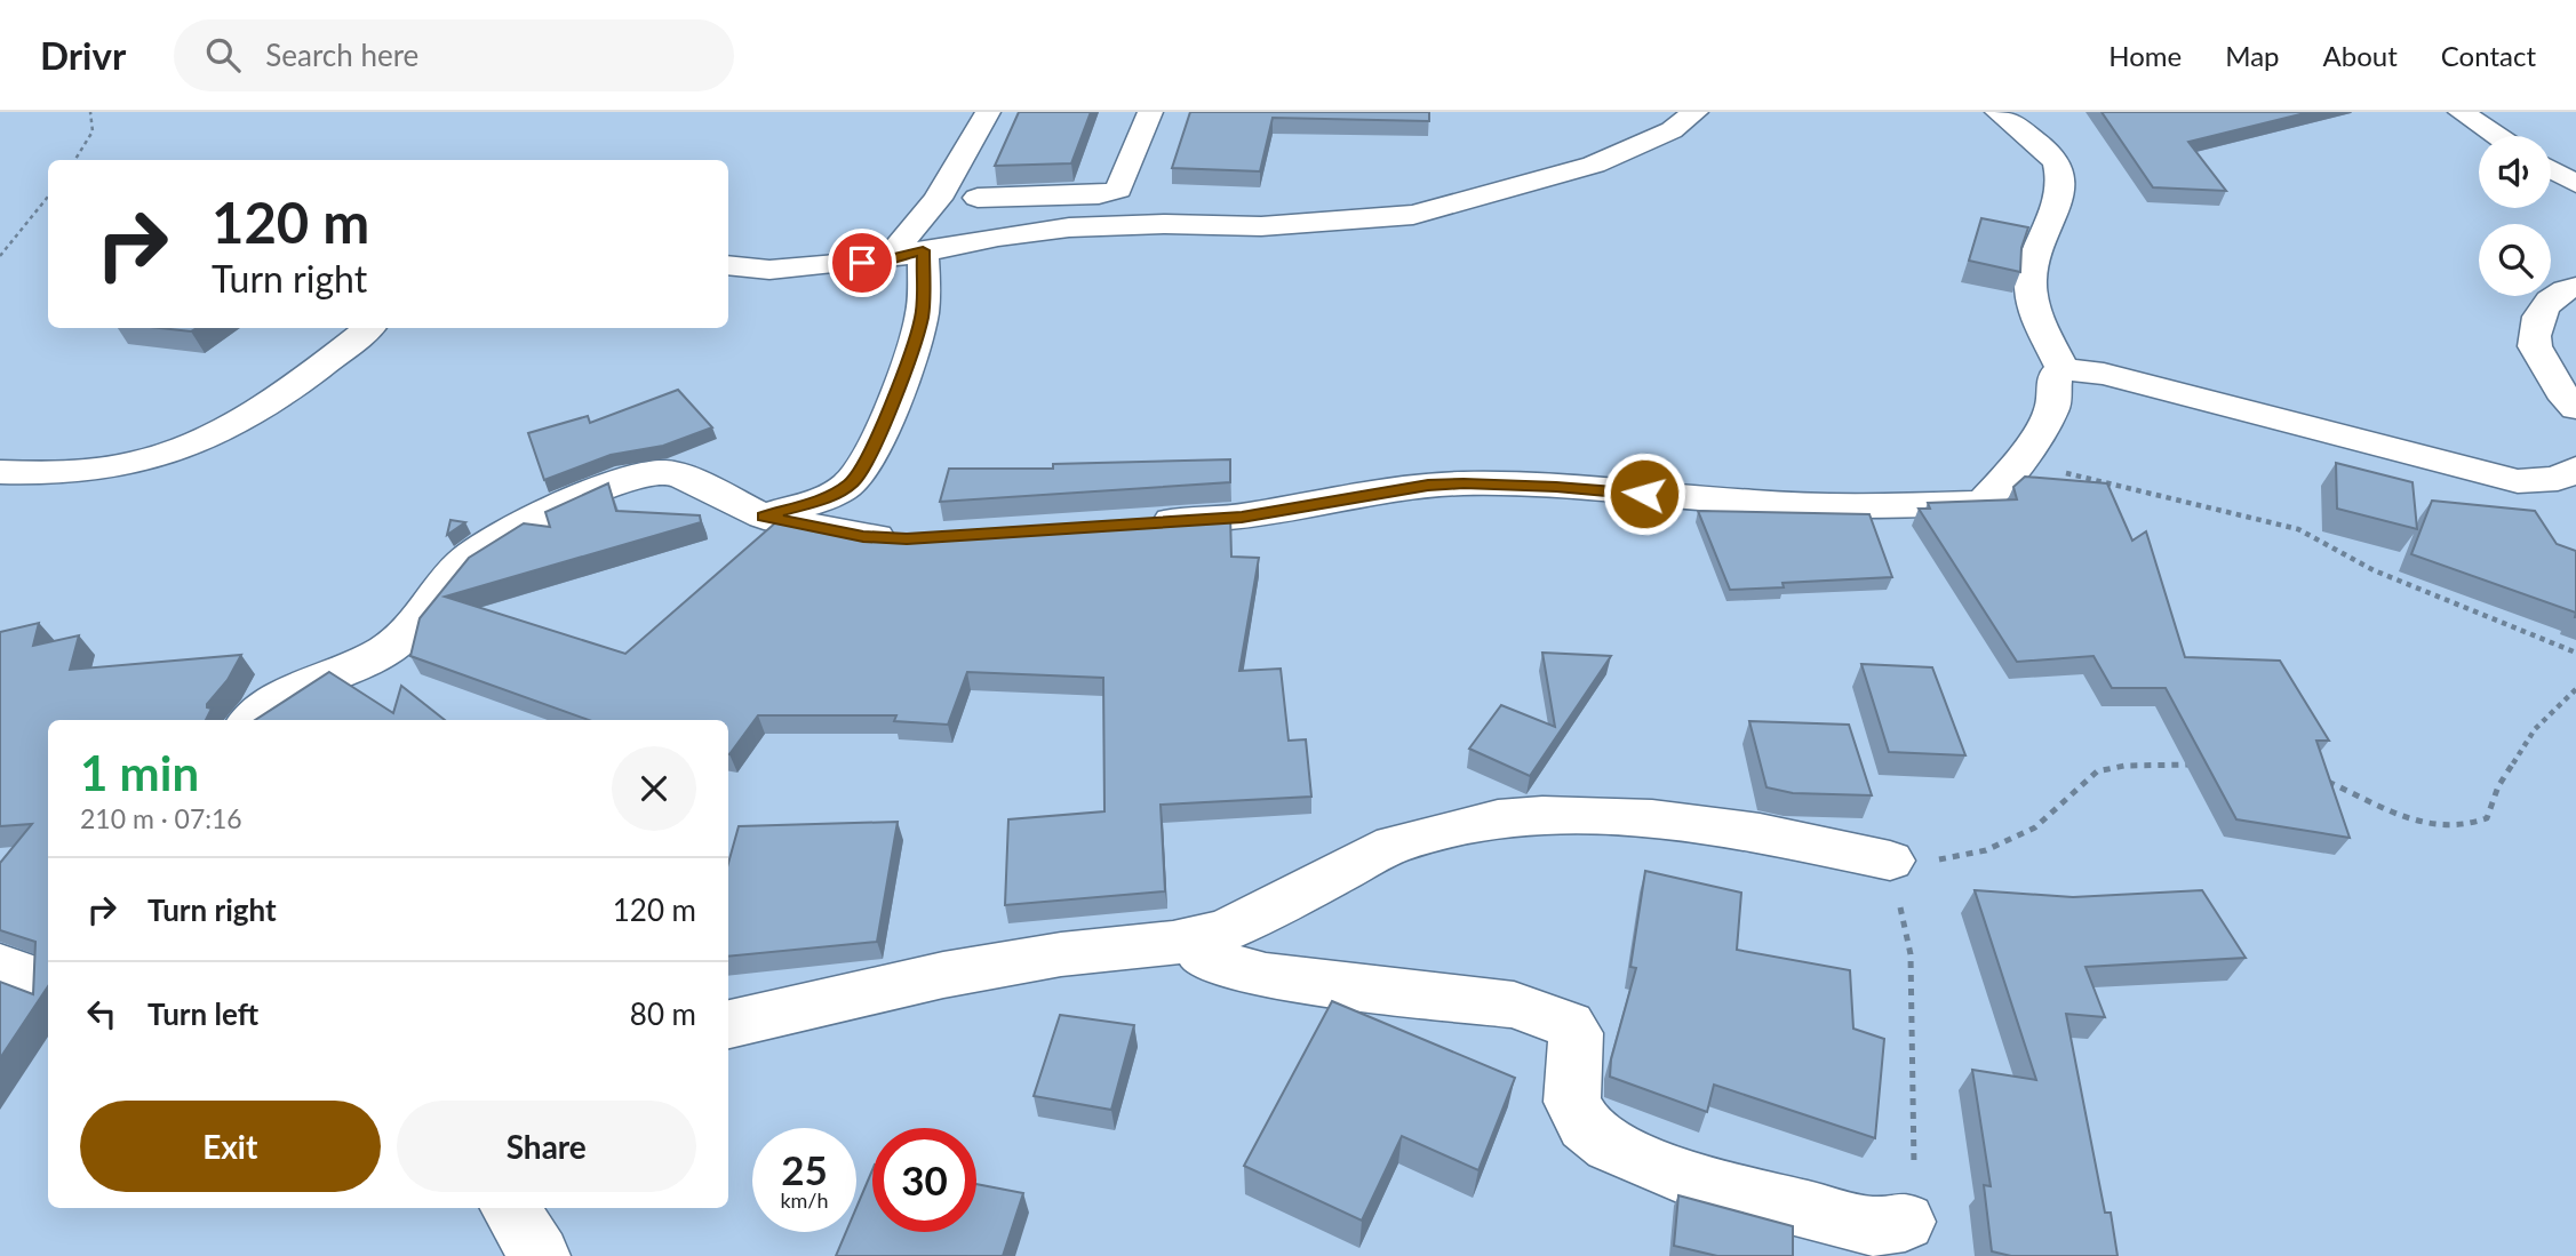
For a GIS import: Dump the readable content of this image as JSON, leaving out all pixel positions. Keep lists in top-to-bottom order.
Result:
{
  "page": {
    "header": "Drivr",
    "search": "Search here",
    "nav": [
      "Home",
      "Map",
      "About",
      "Contact"
    ],
    "turn": ["120 m", "Turn right"],
    "heading": ["1 min", "210 m · 07:16"],
    "list": [
      {
        "name": "Turn right",
        "value": "120 m"
      },
      {
        "name": "Turn left",
        "value": "80 m"
      }
    ],
    "buttons": ["Exit", "Share"],
    "speed": "25 km/h",
    "limit": "30"
  }
}
